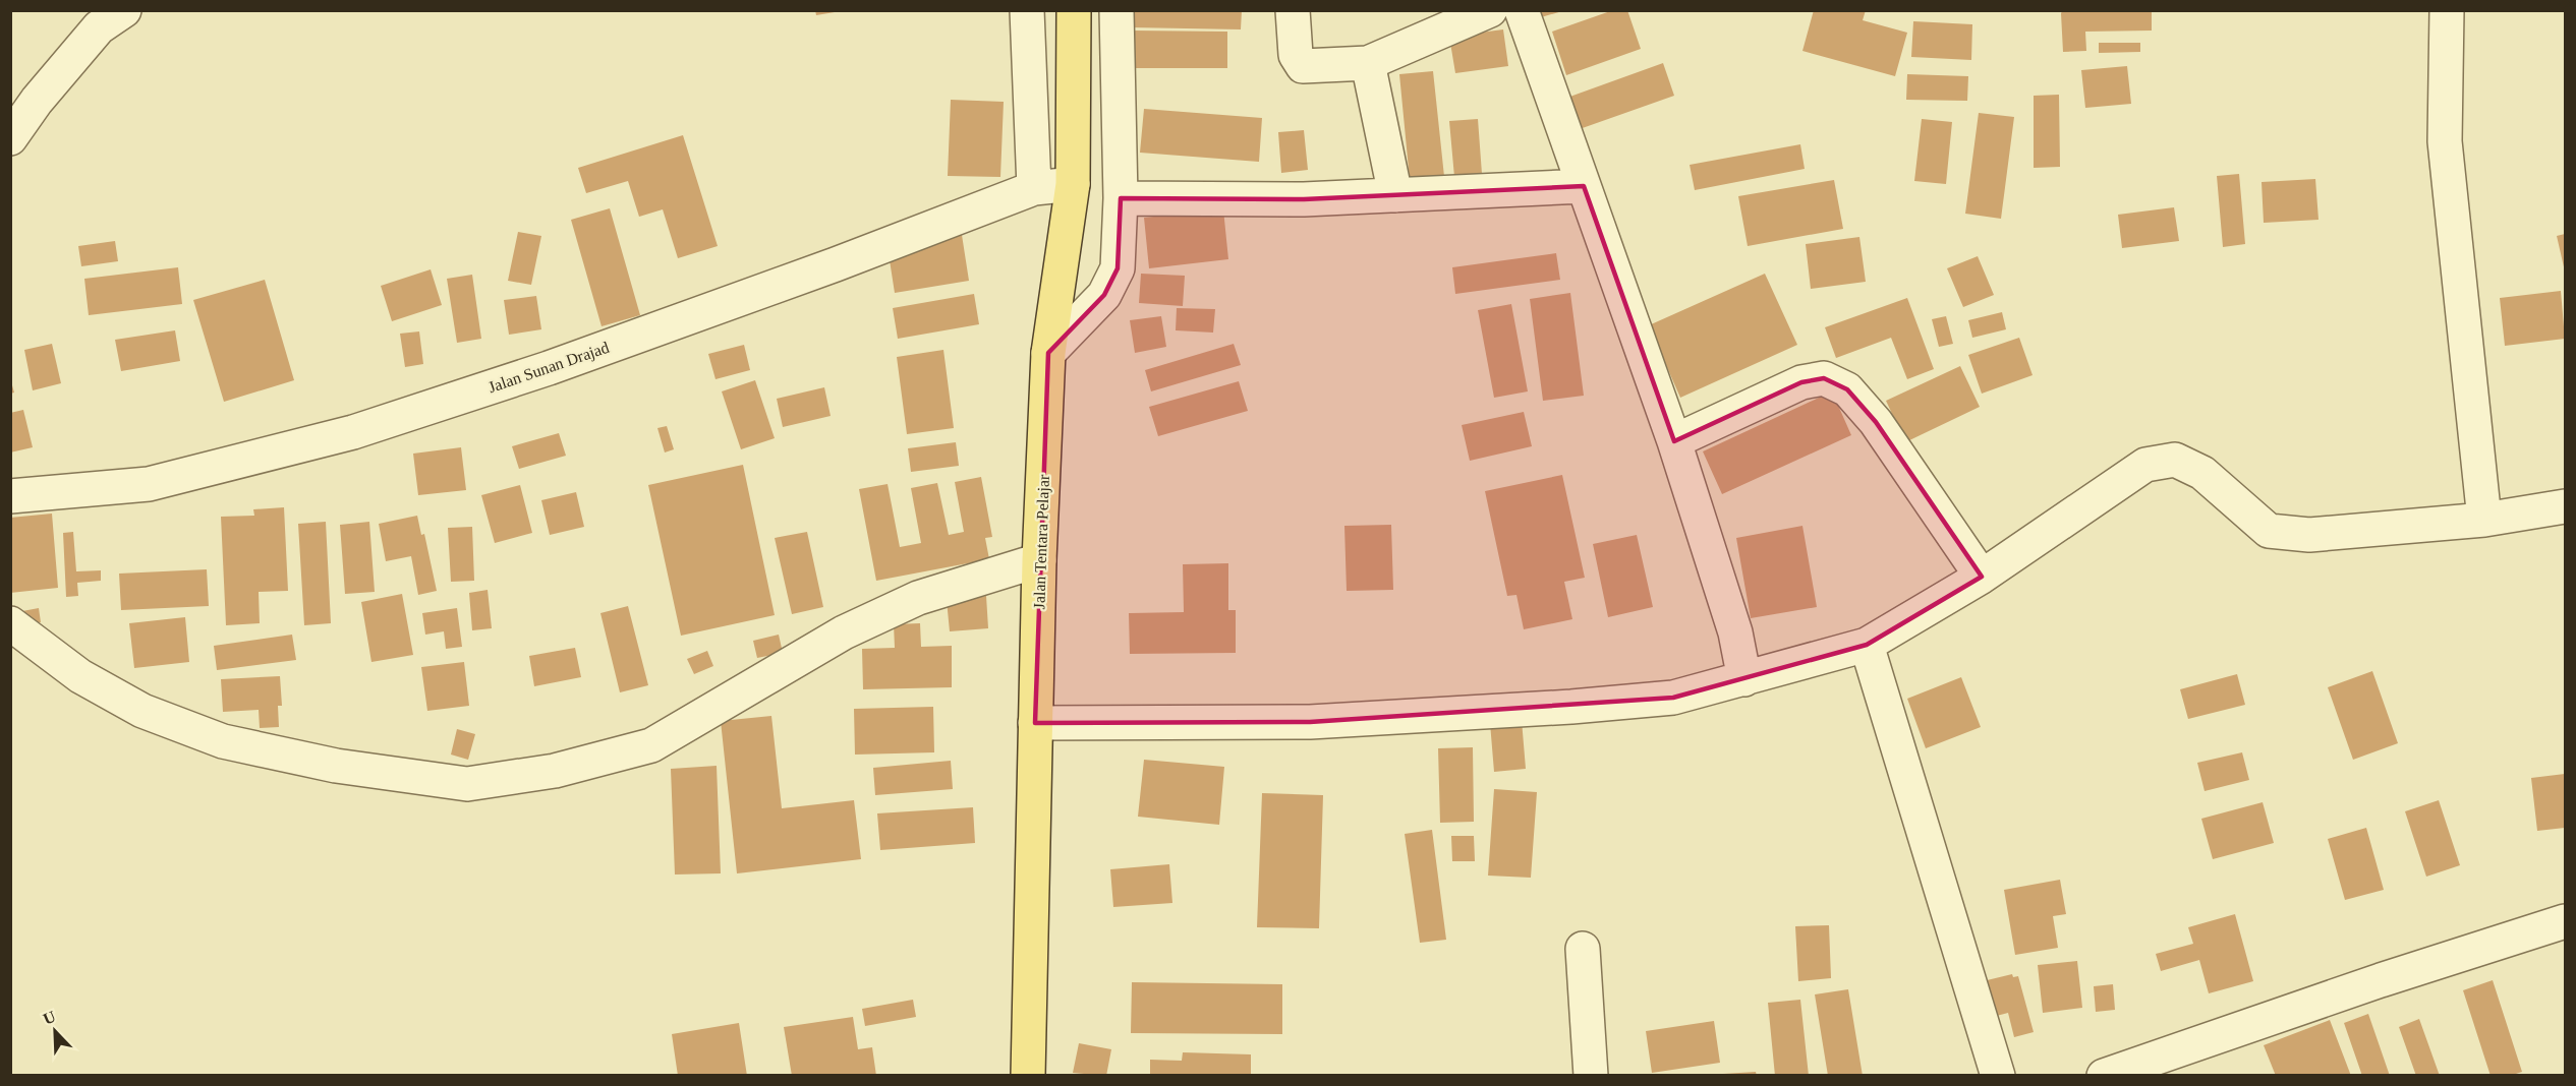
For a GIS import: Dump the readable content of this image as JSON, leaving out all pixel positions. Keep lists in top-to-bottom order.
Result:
{
  "streets": {
    "main road": ["Jalan Tentara Pelajar"],
    "street": ["Jalan Sunan Drajad"]
  },
  "crossings": [
    ["Jalan Sunan Drajad", "Jalan Tentara Pelajar"]
  ],
  "north": "top left"
}
